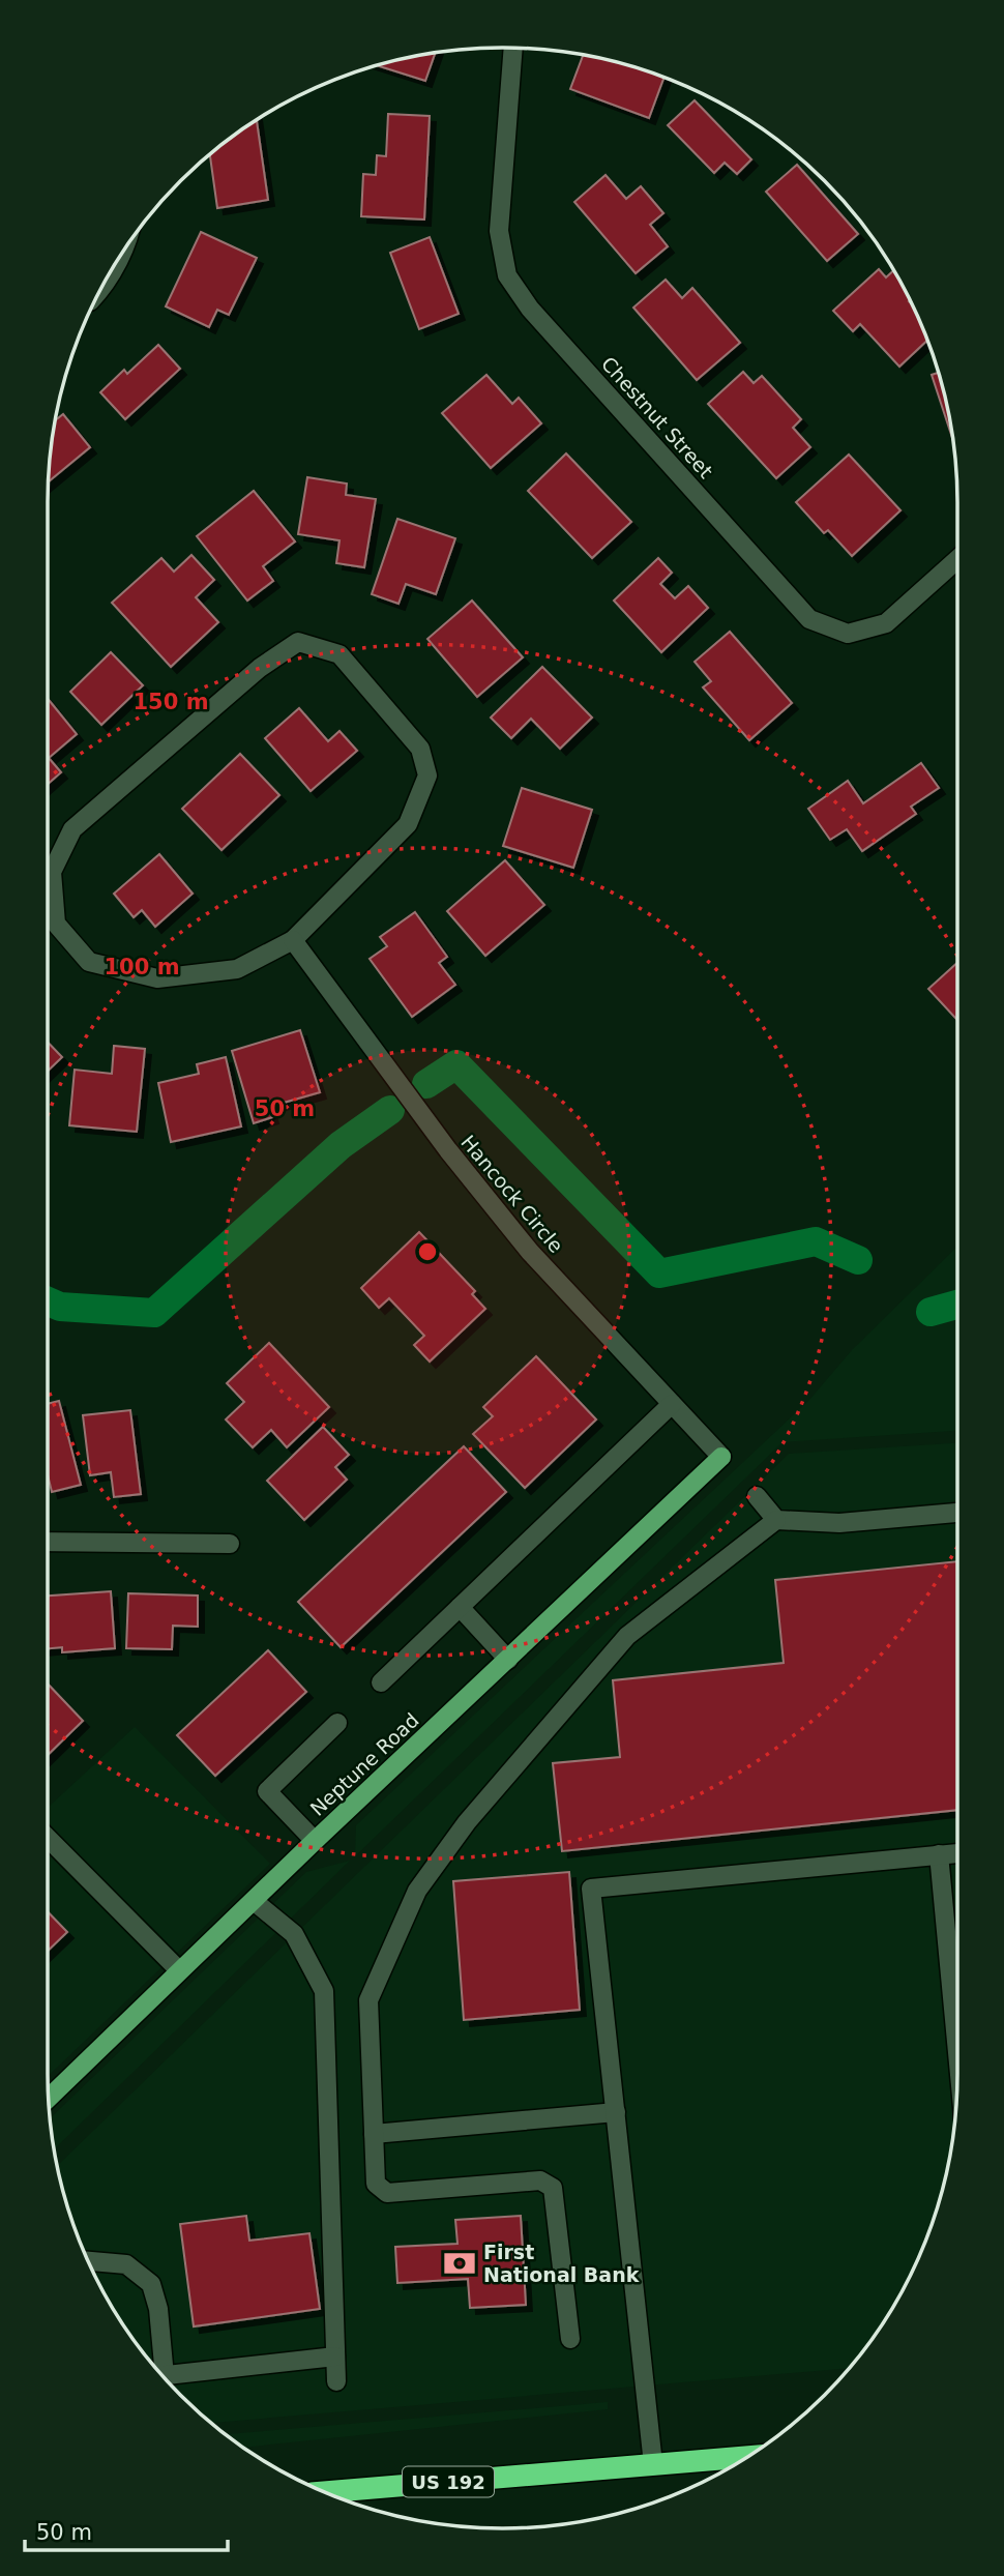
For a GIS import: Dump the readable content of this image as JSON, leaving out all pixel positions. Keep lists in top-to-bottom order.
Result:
{
  "streets": {
    "highway": ["US 192"],
    "main road": ["Neptune Road"],
    "street": ["Chestnut Street", "Hancock Circle"]
  },
  "crossings": [
    ["Hancock Circle", "Neptune Road"]
  ],
  "places": {
    "bank": ["First National Bank"]
  },
  "scale_bar": "50 m",
  "rings": ["150 m", "100 m", "50 m"]
}
